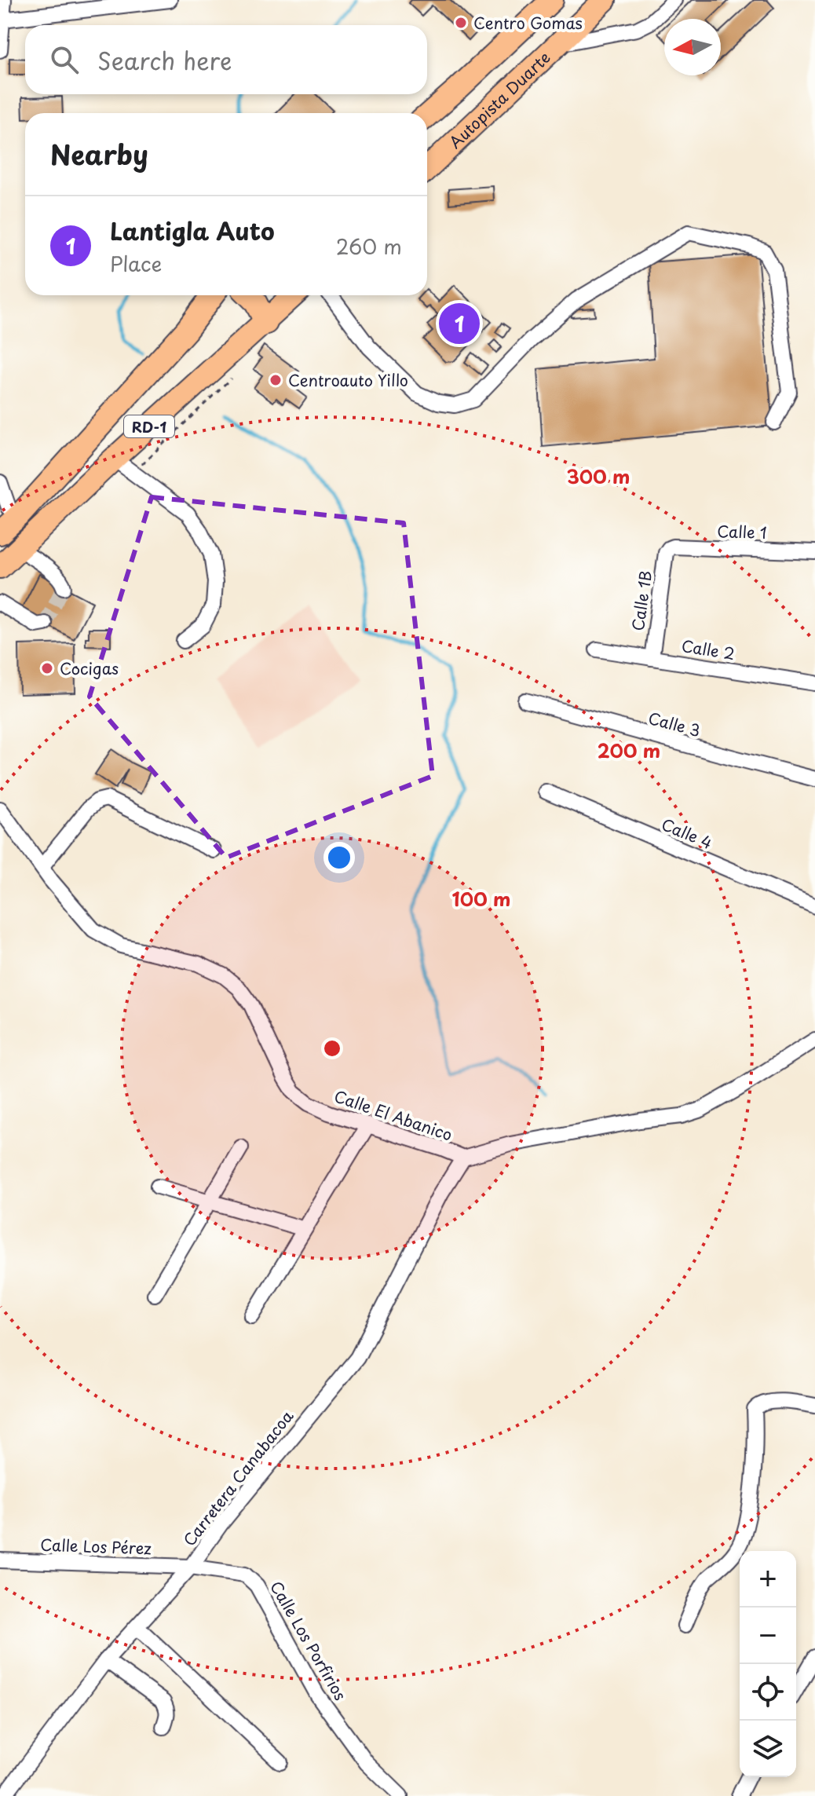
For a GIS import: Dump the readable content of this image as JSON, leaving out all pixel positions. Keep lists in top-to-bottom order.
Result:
{
  "streets": {
    "highway": ["Autopista Duarte", "RD-1"],
    "street": [
      "Calle 1",
      "Calle 1B",
      "Calle 2",
      "Calle 3",
      "Calle 4",
      "Calle El Abanico",
      "Carretera Canabacoa",
      "Calle Los Pérez",
      "Calle Los Porfirios"
    ]
  },
  "crossings": [
    ["Calle 1", "Calle 1B"],
    ["Calle 1B", "Calle 2"],
    ["Calle El Abanico", "Carretera Canabacoa"],
    ["Carretera Canabacoa", "Calle Los Pérez"],
    ["Carretera Canabacoa", "Calle Los Porfirios"],
    ["Calle Los Pérez", "Calle Los Porfirios"]
  ],
  "places": ["Centro Gomas", "Centroauto Yillo", "Cocigas"],
  "north": "left",
  "page": {
    "search": "Search here",
    "heading": "Nearby",
    "list": [
      {
        "mark": "1",
        "name": "Lantigla Auto",
        "note": "Place",
        "value": "260 m"
      }
    ],
    "pins": "1",
    "map_buttons": ["+", "−"]
  },
  "rings": ["300 m", "200 m", "100 m"]
}
